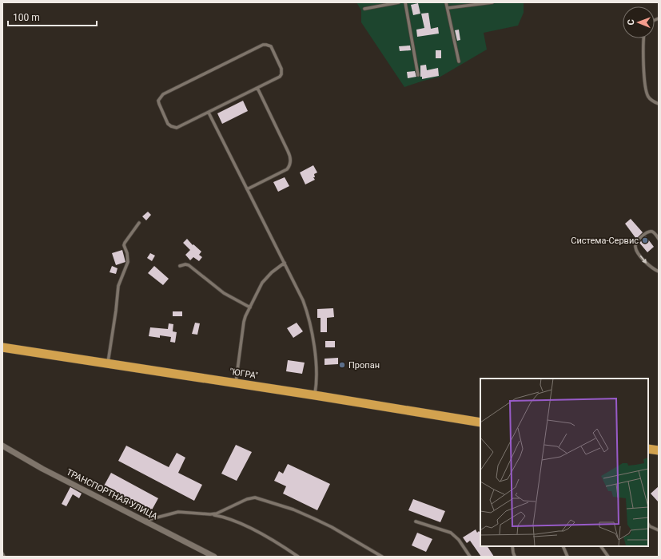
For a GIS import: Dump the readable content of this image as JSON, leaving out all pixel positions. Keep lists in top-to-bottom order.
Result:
{
  "streets": {
    "highway": ["\"ЮГРА\""],
    "street": ["ТРАНСПОРТНАЯ УЛИЦА"]
  },
  "places": ["Система-Сервис", "Пропан"],
  "scale_bar": "100 m",
  "north": "left"
}
